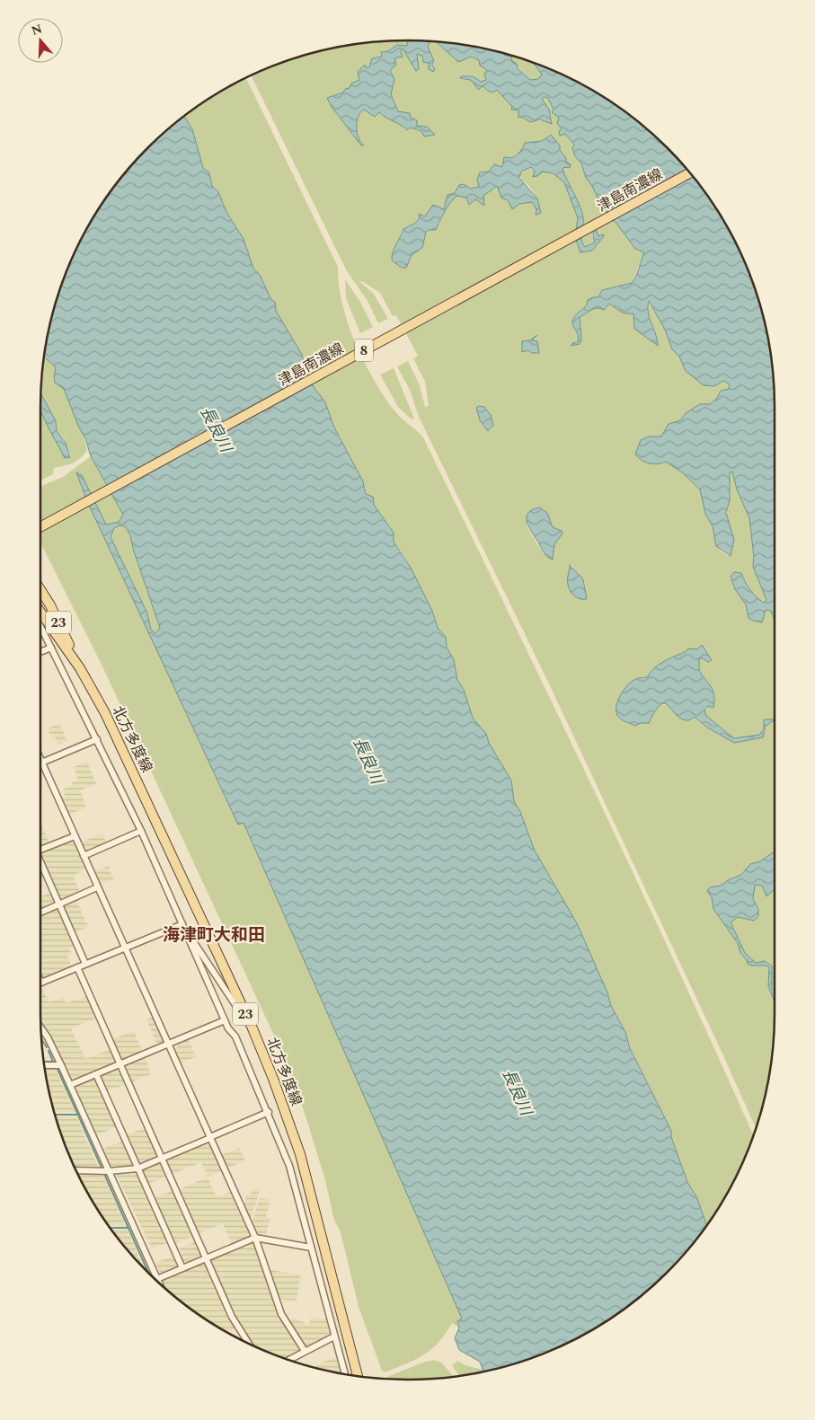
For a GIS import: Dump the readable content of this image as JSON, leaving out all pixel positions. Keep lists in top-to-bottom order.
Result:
{
  "streets": {
    "main road": [
      "津島南濃線",
      "8",
      "23",
      "北方多度線"
    ]
  },
  "crossings": [
    ["23", "北方多度線"]
  ],
  "districts": ["海津町大和田"],
  "water": ["長良川"],
  "north": "top"
}
